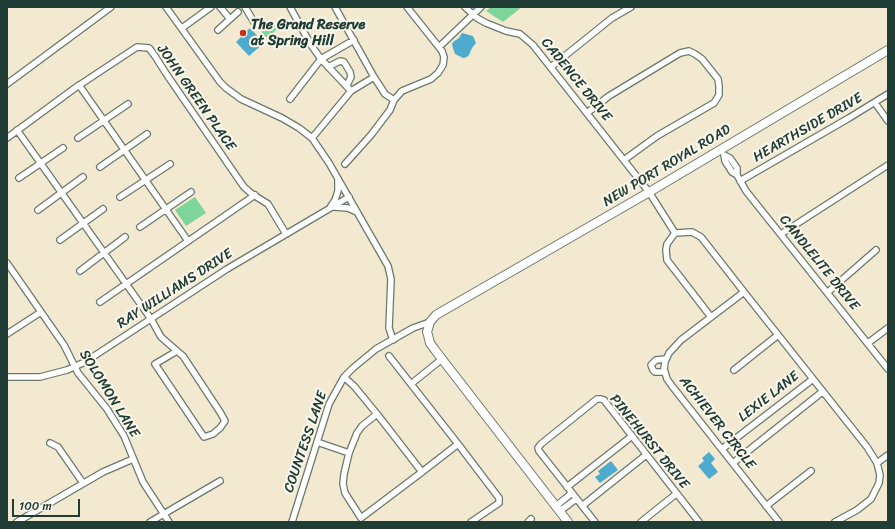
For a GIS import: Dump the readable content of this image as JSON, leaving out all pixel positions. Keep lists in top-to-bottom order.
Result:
{
  "streets": {
    "main road": ["NEW PORT ROYAL ROAD"],
    "street": [
      "CADENCE DRIVE",
      "JOHN GREEN PLACE",
      "HEARTHSIDE DRIVE",
      "CANDLELITE DRIVE",
      "RAY WILLIAMS DRIVE",
      "SOLOMON LANE",
      "LEXIE LANE",
      "ACHIEVER CIRCLE",
      "COUNTESS LANE",
      "PINEHURST DRIVE"
    ]
  },
  "crossings": [
    ["CADENCE DRIVE", "NEW PORT ROYAL ROAD"],
    ["JOHN GREEN PLACE", "RAY WILLIAMS DRIVE"],
    ["HEARTHSIDE DRIVE", "CANDLELITE DRIVE"],
    ["NEW PORT ROYAL ROAD", "CANDLELITE DRIVE"],
    ["NEW PORT ROYAL ROAD", "COUNTESS LANE"],
    ["RAY WILLIAMS DRIVE", "SOLOMON LANE"],
    ["LEXIE LANE", "ACHIEVER CIRCLE"]
  ],
  "places": ["The Grand Reserve at Spring Hill"],
  "scale_bar": "100 m"
}
